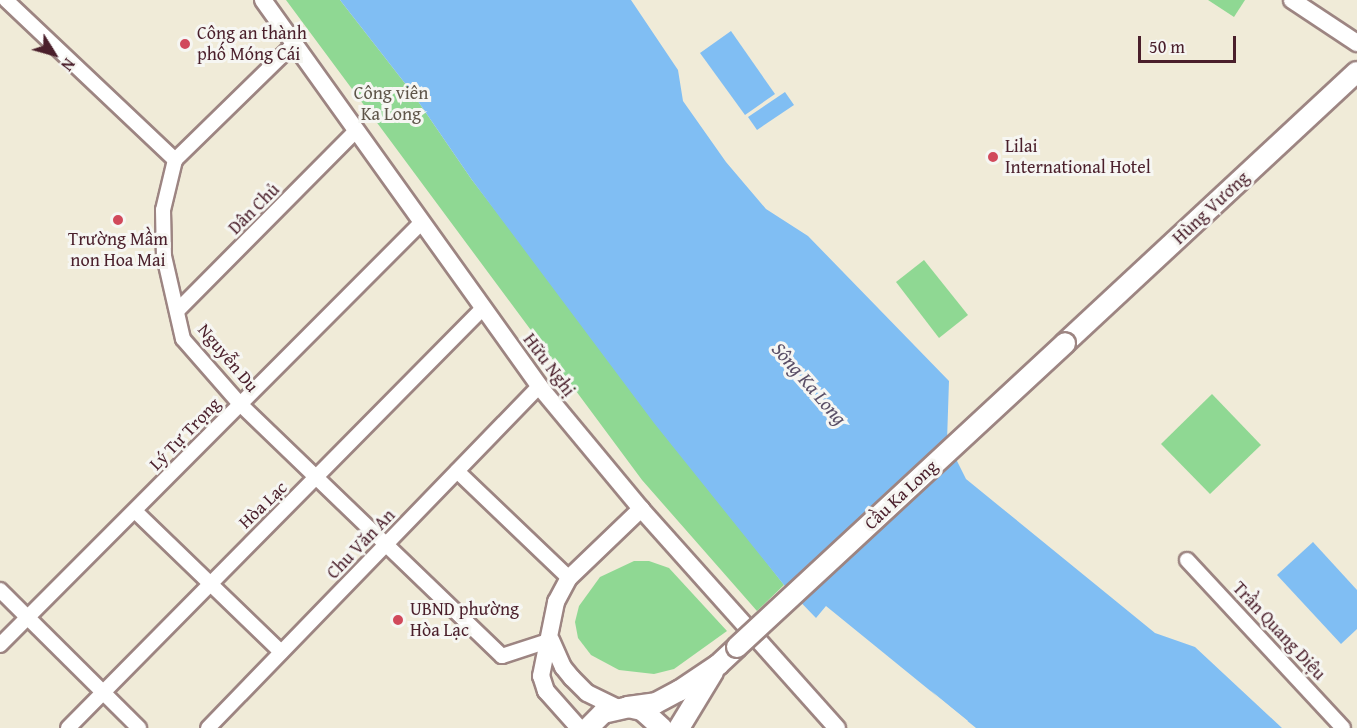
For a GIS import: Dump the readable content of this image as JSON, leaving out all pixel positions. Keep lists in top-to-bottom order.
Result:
{
  "streets": {
    "main road": ["Hùng Vương", "Cầu Ka Long"],
    "street": [
      "Dân Chủ",
      "Nguyễn Du",
      "Hữu Nghị",
      "Lý Tự Trọng",
      "Hòa Lạc",
      "Chu Văn An",
      "Trần Quang Diệu"
    ]
  },
  "crossings": [
    ["Hùng Vương", "Cầu Ka Long"],
    ["Dân Chủ", "Nguyễn Du"],
    ["Dân Chủ", "Hữu Nghị"],
    ["Nguyễn Du", "Lý Tự Trọng"],
    ["Nguyễn Du", "Hòa Lạc"],
    ["Nguyễn Du", "Chu Văn An"],
    ["Hữu Nghị", "Lý Tự Trọng"],
    ["Hữu Nghị", "Hòa Lạc"],
    ["Hữu Nghị", "Chu Văn An"]
  ],
  "water": ["Sông Ka Long"],
  "parks": ["Công viên Ka Long"],
  "places": [
    "Công an thành phố Móng Cái",
    "Lilai International Hotel",
    "Trường Mầm non Hoa Mai",
    "UBND phường Hòa Lạc"
  ],
  "scale_bar": "50 m",
  "north": "bottom right"
}
